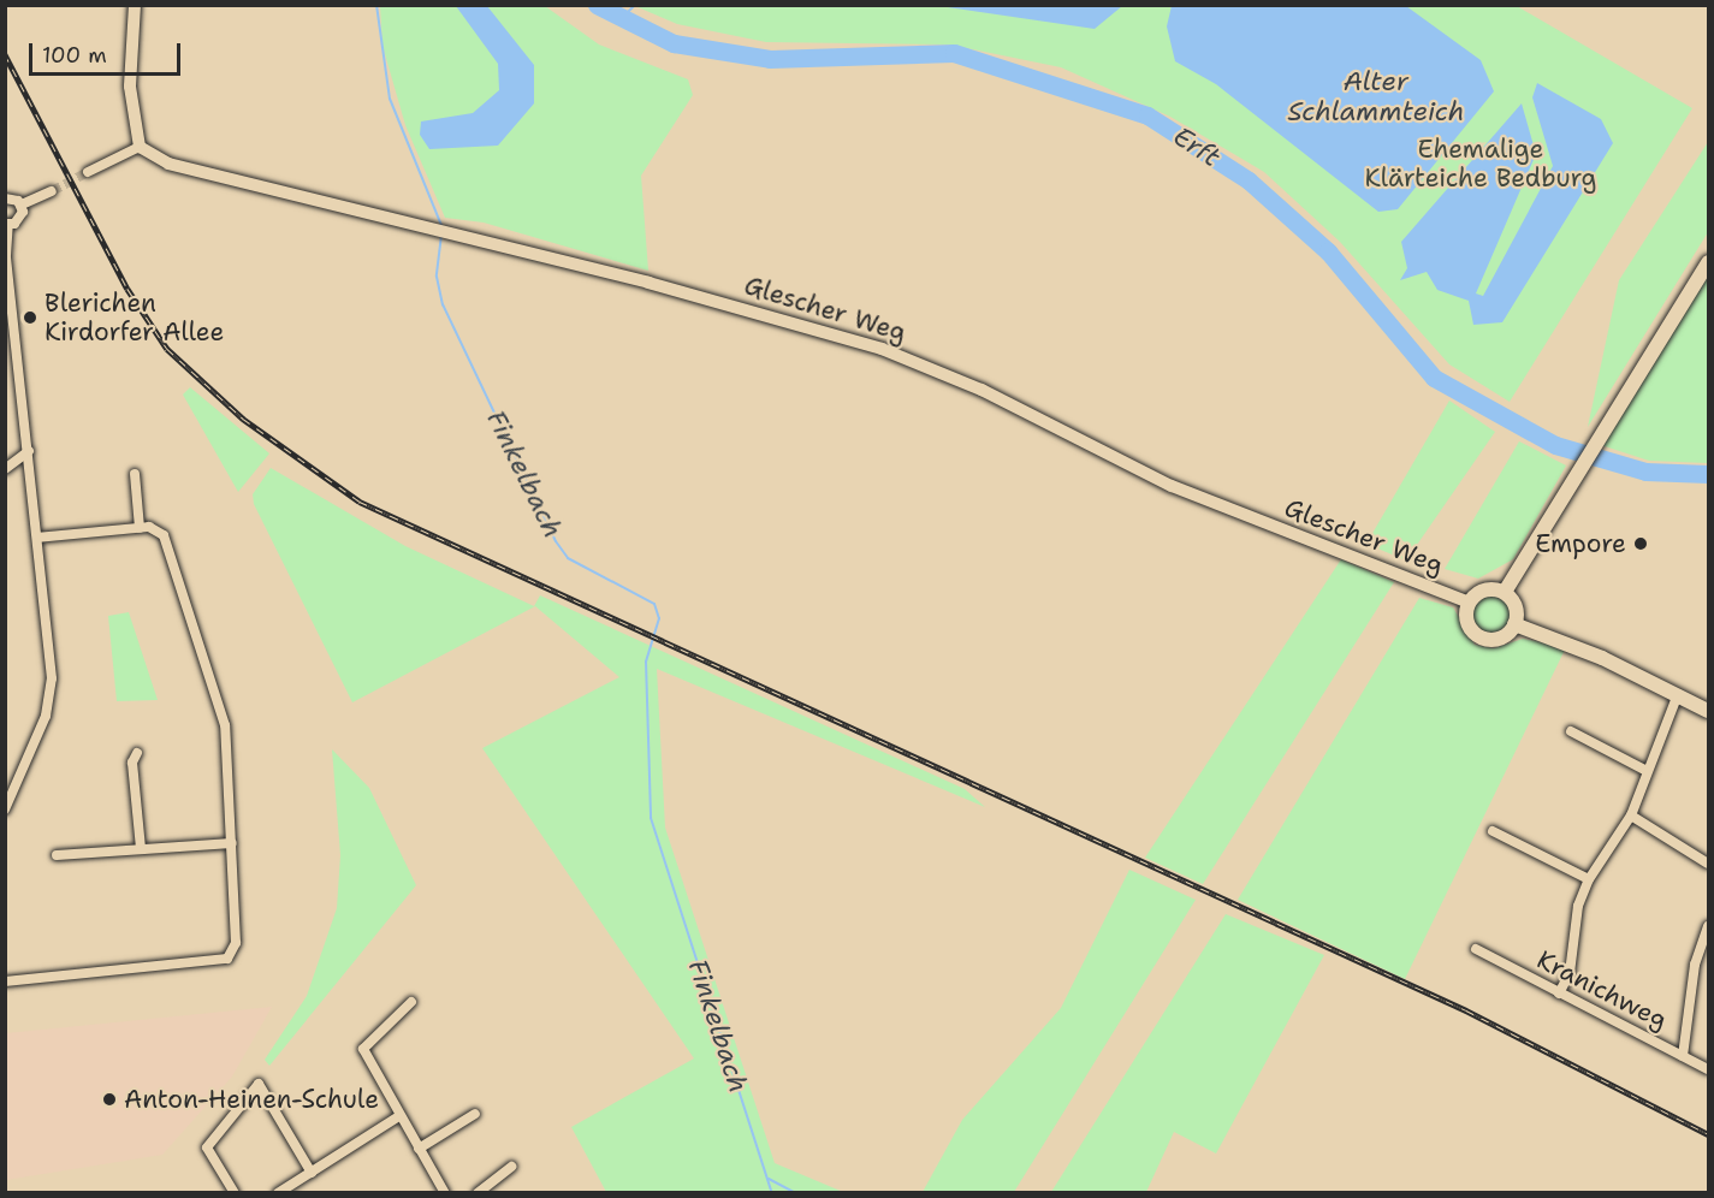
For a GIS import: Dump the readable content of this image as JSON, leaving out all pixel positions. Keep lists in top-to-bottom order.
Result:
{
  "streets": {
    "street": ["Glescher Weg", "Kranichweg"]
  },
  "water": ["Alter Schlammteich", "Erft", "Finkelbach"],
  "parks": ["Ehemalige Klärteiche Bedburg"],
  "places": ["Blerichen Kirdorfer Allee", "Empore", "Anton-Heinen-Schule"],
  "scale_bar": "100 m"
}
